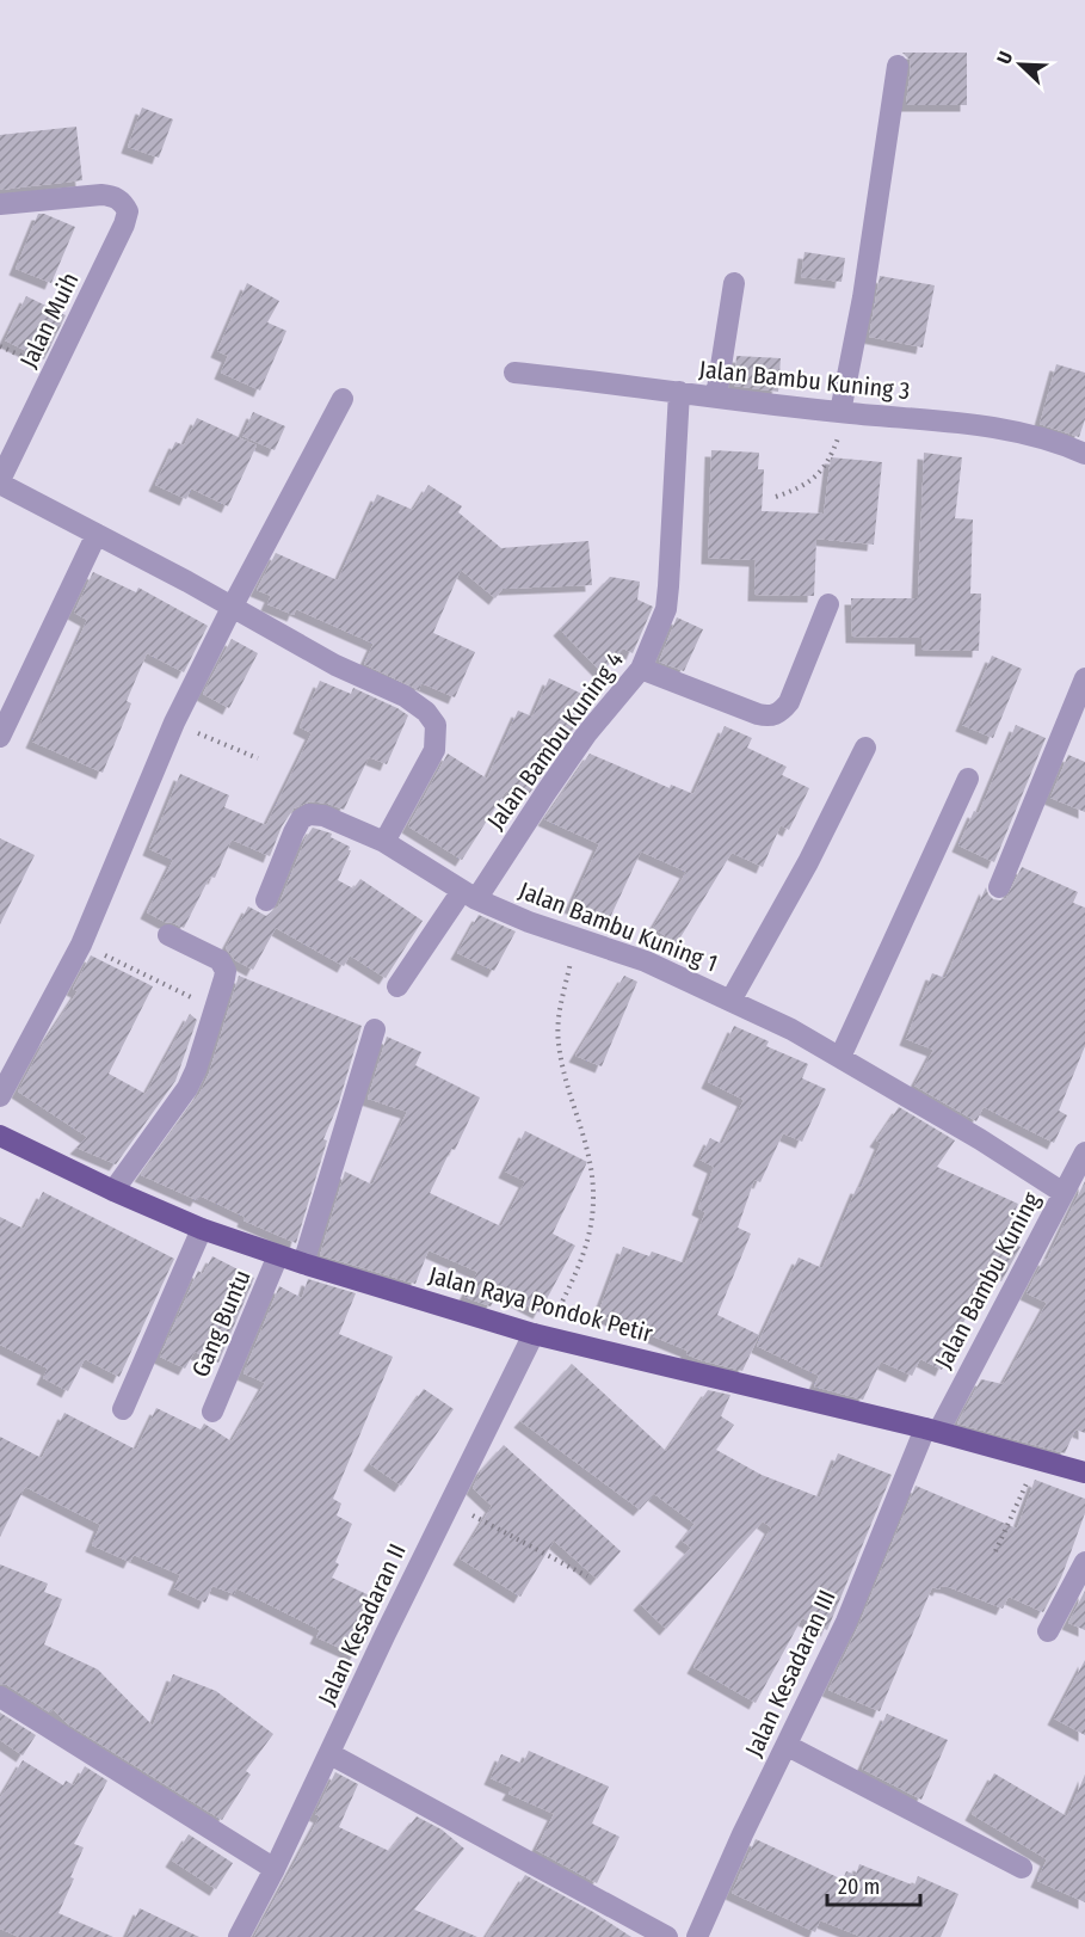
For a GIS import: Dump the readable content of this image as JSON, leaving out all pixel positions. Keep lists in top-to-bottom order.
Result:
{
  "streets": {
    "main road": ["Jalan Raya Pondok Petir"],
    "street": [
      "Jalan Muih",
      "Jalan Bambu Kuning 3",
      "Jalan Bambu Kuning 4",
      "Jalan Bambu Kuning 1",
      "Jalan Bambu Kuning",
      "Gang Buntu",
      "Jalan Kesadaran II",
      "Jalan Kesadaran III"
    ]
  },
  "crossings": [
    ["Jalan Bambu Kuning 3", "Jalan Bambu Kuning 4"],
    ["Jalan Bambu Kuning 4", "Jalan Bambu Kuning 1"],
    ["Jalan Bambu Kuning 1", "Jalan Bambu Kuning"],
    ["Jalan Bambu Kuning", "Jalan Raya Pondok Petir"],
    ["Jalan Bambu Kuning", "Jalan Kesadaran III"],
    ["Jalan Raya Pondok Petir", "Gang Buntu"],
    ["Jalan Raya Pondok Petir", "Jalan Kesadaran II"],
    ["Jalan Raya Pondok Petir", "Jalan Kesadaran III"]
  ],
  "scale_bar": "20 m",
  "north": "top left"
}
